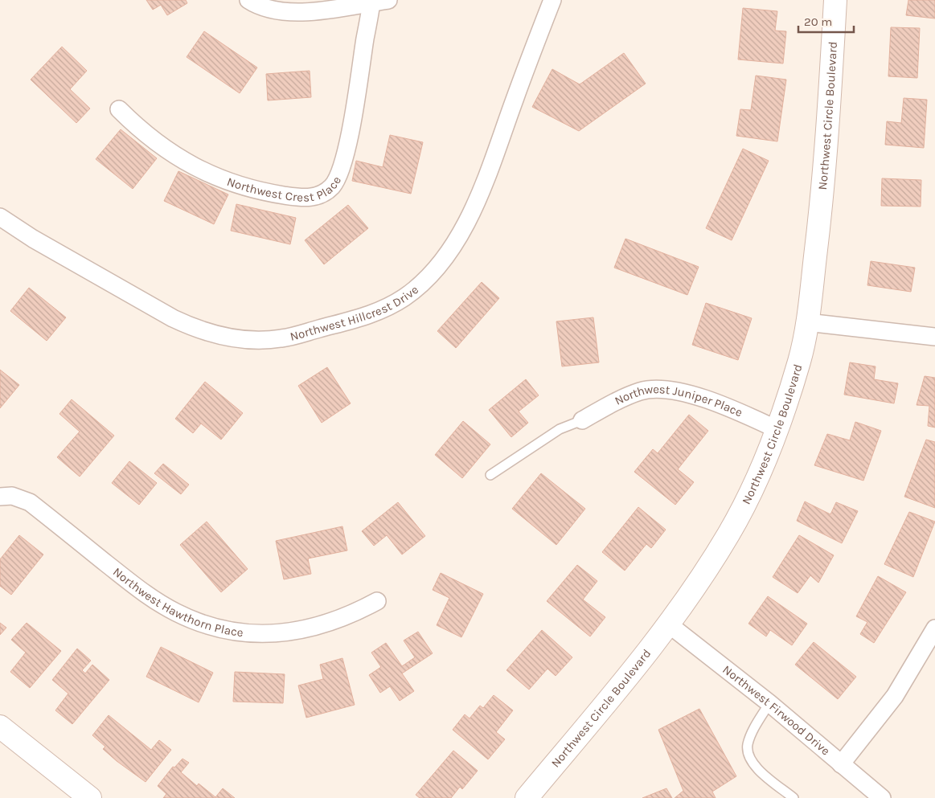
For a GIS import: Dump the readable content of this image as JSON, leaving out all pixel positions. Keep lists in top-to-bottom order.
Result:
{
  "streets": {
    "main road": ["Northwest Circle Boulevard"],
    "street": [
      "Northwest Crest Place",
      "Northwest Hillcrest Drive",
      "Northwest Juniper Place",
      "Northwest Hawthorn Place",
      "Northwest Firwood Drive"
    ]
  },
  "crossings": [
    ["Northwest Circle Boulevard", "Northwest Juniper Place"],
    ["Northwest Circle Boulevard", "Northwest Firwood Drive"]
  ],
  "scale_bar": "20 m"
}
